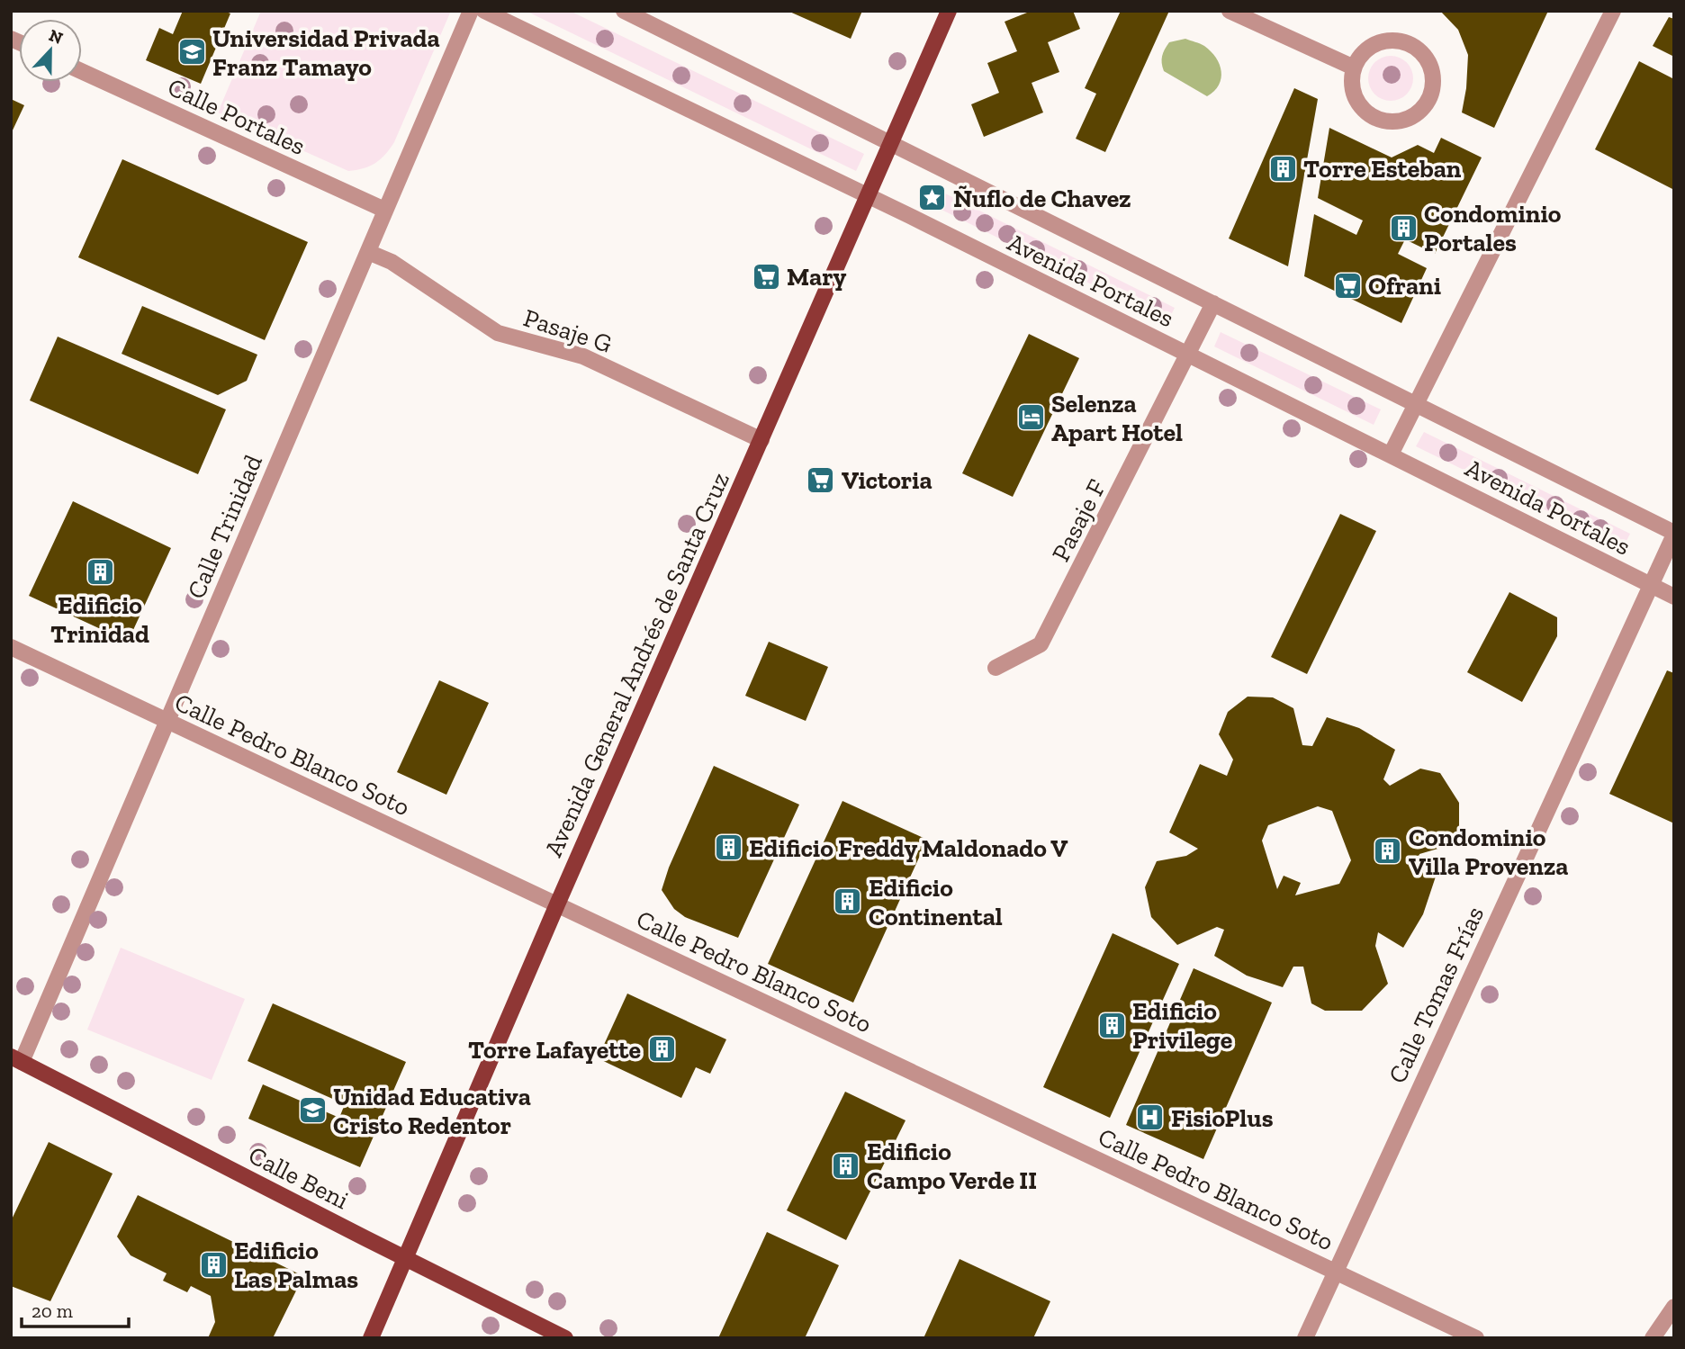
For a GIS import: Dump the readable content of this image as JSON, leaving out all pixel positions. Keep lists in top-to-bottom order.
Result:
{
  "streets": {
    "main road": ["Avenida General Andrés de Santa Cruz", "Calle Beni"],
    "street": [
      "Calle Portales",
      "Avenida Portales",
      "Pasaje G",
      "Pasaje F",
      "Calle Trinidad",
      "Calle Pedro Blanco Soto",
      "Calle Tomas Frías"
    ]
  },
  "crossings": [
    ["Calle Portales", "Calle Trinidad"],
    ["Avenida Portales", "Pasaje F"],
    ["Avenida Portales", "Avenida General Andrés de Santa Cruz"],
    ["Avenida Portales", "Calle Tomas Frías"],
    ["Pasaje G", "Calle Trinidad"],
    ["Pasaje G", "Avenida General Andrés de Santa Cruz"],
    ["Calle Trinidad", "Calle Pedro Blanco Soto"],
    ["Calle Trinidad", "Calle Beni"],
    ["Avenida General Andrés de Santa Cruz", "Calle Pedro Blanco Soto"],
    ["Avenida General Andrés de Santa Cruz", "Calle Beni"],
    ["Calle Pedro Blanco Soto", "Calle Tomas Frías"]
  ],
  "places": {
    "school or university": ["Universidad Privada Franz Tamayo", "Unidad Educativa Cristo Redentor"],
    "building": [
      "Torre Esteban",
      "Condominio Portales",
      "Edificio Trinidad",
      "Edificio Freddy Maldonado V",
      "Condominio Villa Provenza",
      "Edificio Continental",
      "Edificio Privilege",
      "Torre Lafayette",
      "Edificio Campo Verde II",
      "Edificio Las Palmas"
    ],
    "place": ["Ñuflo de Chavez"],
    "supermarket": ["Mary", "Ofrani", "Victoria"],
    "hotel": ["Selenza Apart Hotel"],
    "hospital": ["FisioPlus"]
  },
  "scale_bar": "20 m",
  "north": "top"
}
